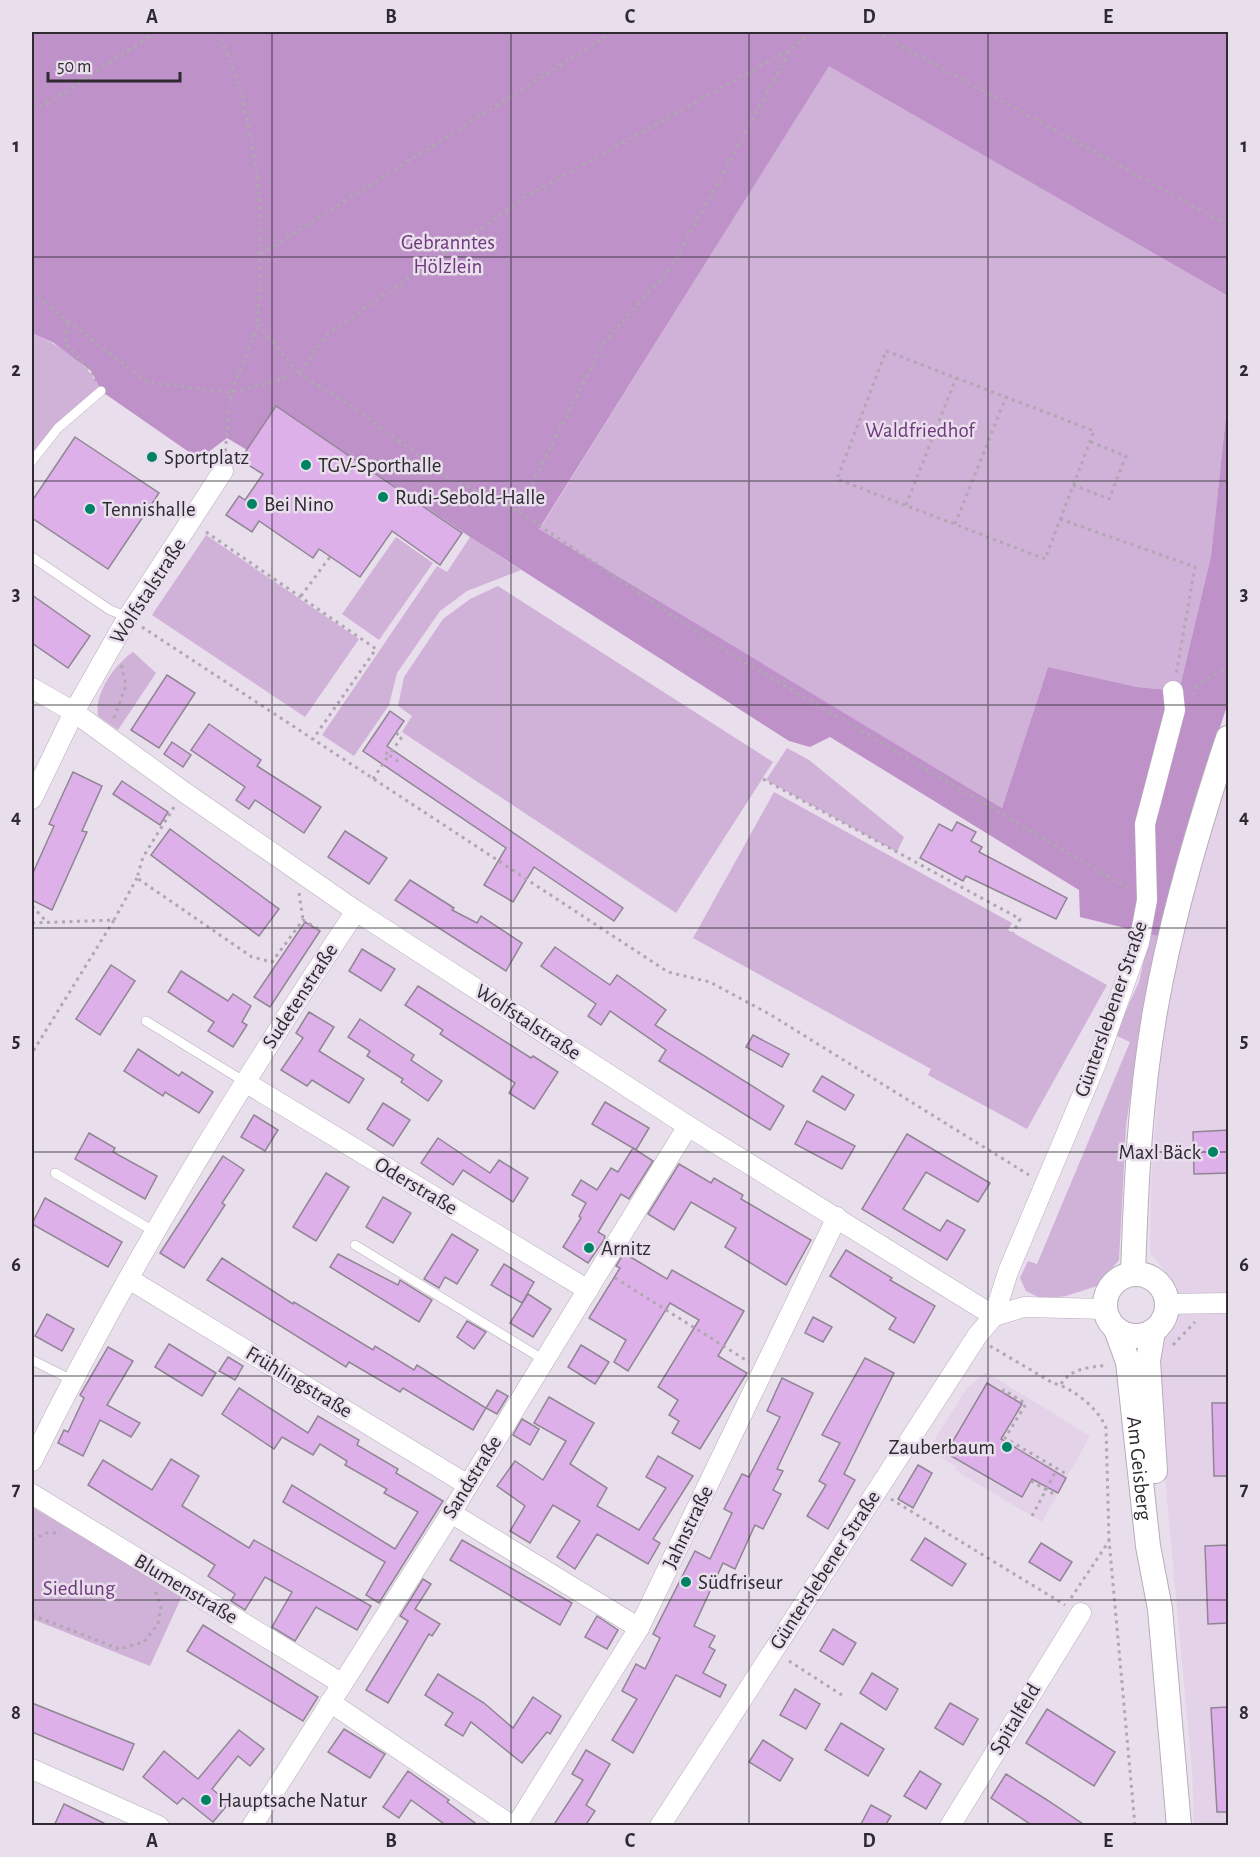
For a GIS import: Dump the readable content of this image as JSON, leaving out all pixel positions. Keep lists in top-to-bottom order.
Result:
{
  "streets": {
    "street": [
      "Wolfstalstraße",
      "Sudetenstraße",
      "Günterslebener Straße",
      "Oderstraße",
      "Frühlingstraße",
      "Am Geisberg",
      "Sandstraße",
      "Jahnstraße",
      "Blumenstraße",
      "Spitalfeld"
    ]
  },
  "crossings": [
    ["Wolfstalstraße", "Sudetenstraße"],
    ["Wolfstalstraße", "Günterslebener Straße"],
    ["Wolfstalstraße", "Sandstraße"],
    ["Wolfstalstraße", "Jahnstraße"],
    ["Sudetenstraße", "Oderstraße"],
    ["Sudetenstraße", "Frühlingstraße"],
    ["Oderstraße", "Sandstraße"],
    ["Frühlingstraße", "Sandstraße"],
    ["Sandstraße", "Blumenstraße"]
  ],
  "parks": ["Gebranntes Hölzlein", "Waldfriedhof", "Siedlung"],
  "places": [
    "Sportplatz",
    "TGV-Sporthalle",
    "Rudi-Sebold-Halle",
    "Bei Nino",
    "Tennishalle",
    "Maxl Bäck",
    "Arnitz",
    "Zauberbaum",
    "Südfriseur",
    "Hauptsache Natur"
  ],
  "scale_bar": "50 m",
  "grid": {
    "columns": [
      "A",
      "B",
      "C",
      "D",
      "E"
    ],
    "rows": [
      "1",
      "2",
      "3",
      "4",
      "5",
      "6",
      "7",
      "8"
    ]
  }
}
